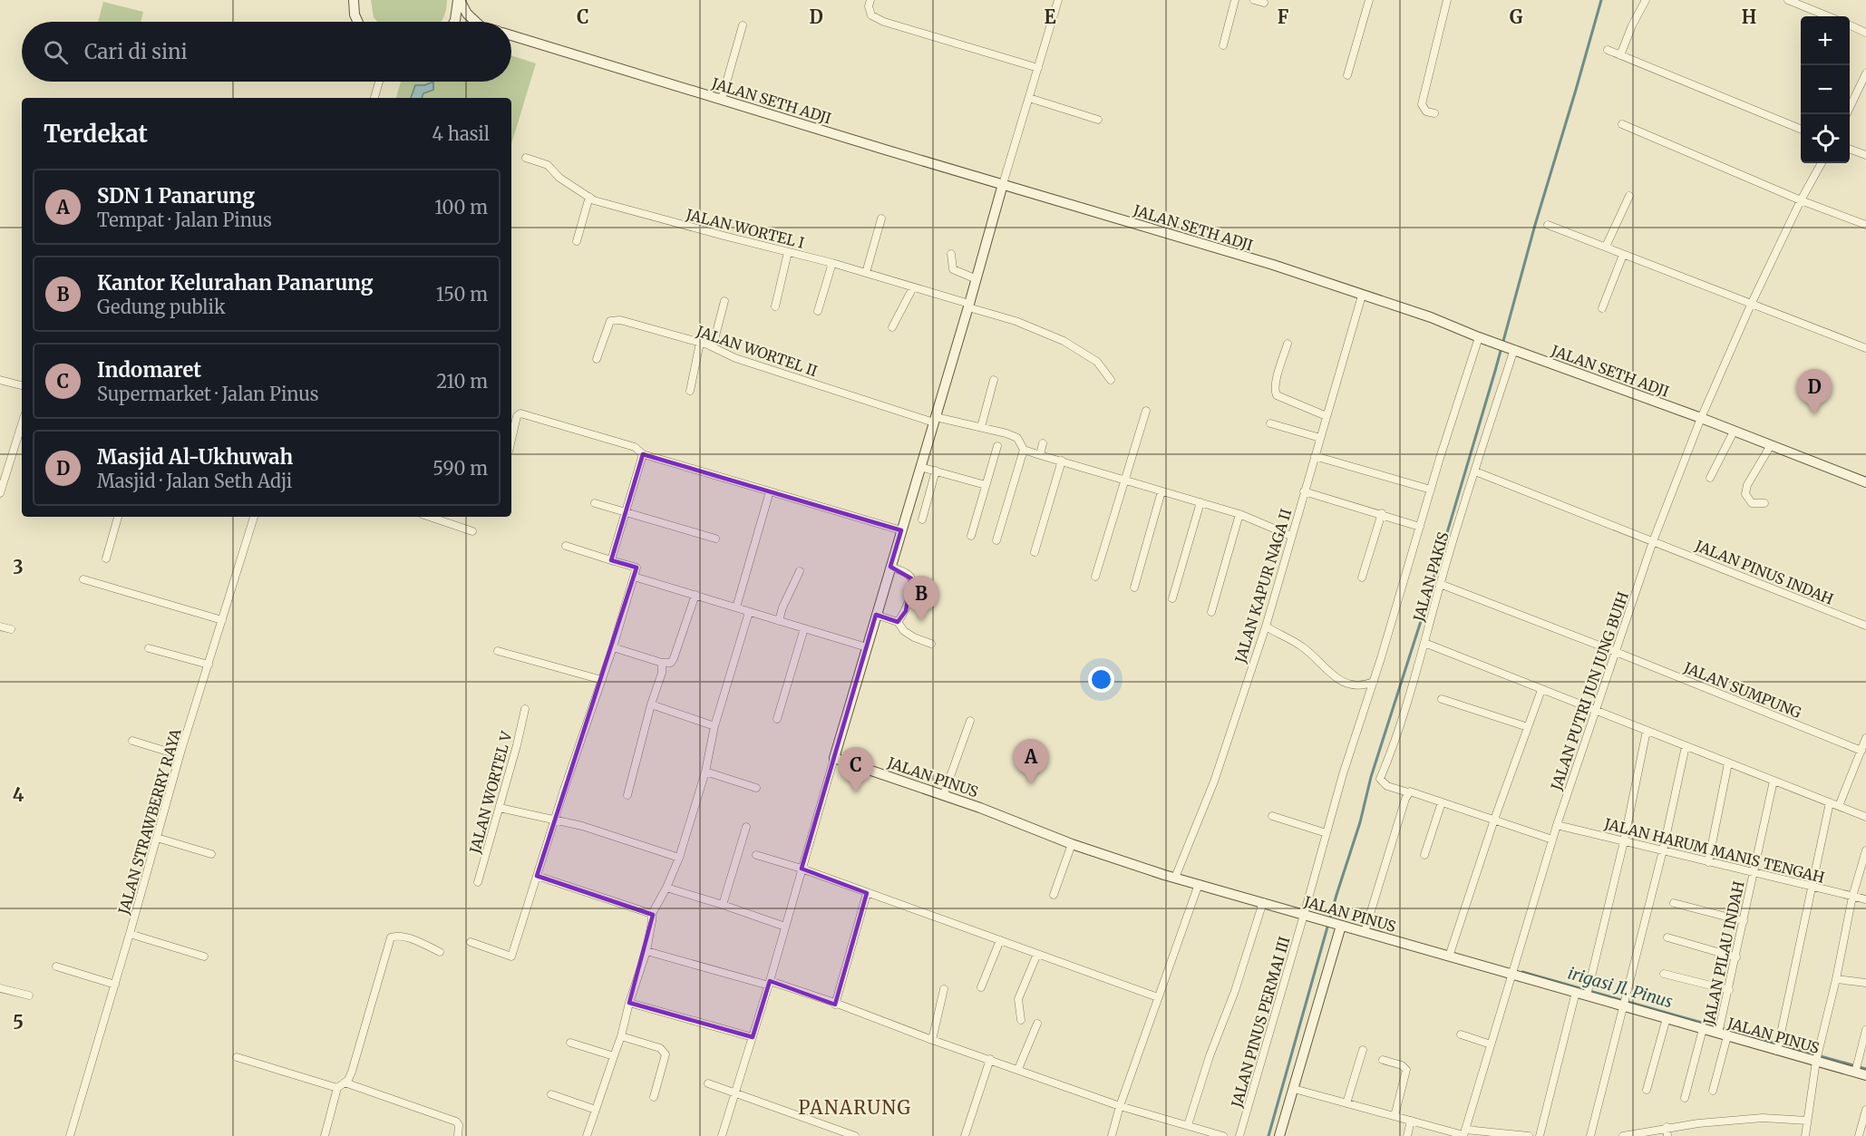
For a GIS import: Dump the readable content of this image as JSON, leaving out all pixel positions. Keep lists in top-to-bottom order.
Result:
{
  "streets": {
    "street": [
      "JALAN SETH ADJI",
      "JALAN WORTEL I",
      "JALAN WORTEL II",
      "JALAN PINUS INDAH",
      "JALAN PAKIS",
      "JALAN KAPUR NAGA II",
      "JALAN SUMPUNG",
      "JALAN PUTRI JUN JUNG BUIH",
      "JALAN PINUS",
      "JALAN WORTEL V",
      "JALAN STRAWBERRY RAYA",
      "JALAN HARUM MANIS TENGAH",
      "JALAN PILAU INDAH",
      "JALAN PINUS PERMAI III"
    ]
  },
  "crossings": [
    ["JALAN SETH ADJI", "JALAN PAKIS"],
    ["JALAN SETH ADJI", "JALAN KAPUR NAGA II"],
    ["JALAN SETH ADJI", "JALAN PUTRI JUN JUNG BUIH"],
    ["JALAN SETH ADJI", "JALAN PINUS PERMAI III"],
    ["JALAN PINUS INDAH", "JALAN PAKIS"],
    ["JALAN PINUS INDAH", "JALAN PUTRI JUN JUNG BUIH"],
    ["JALAN PAKIS", "JALAN SUMPUNG"],
    ["JALAN KAPUR NAGA II", "JALAN PINUS"],
    ["JALAN SUMPUNG", "JALAN PUTRI JUN JUNG BUIH"],
    ["JALAN PUTRI JUN JUNG BUIH", "JALAN PINUS"],
    ["JALAN PUTRI JUN JUNG BUIH", "JALAN HARUM MANIS TENGAH"],
    ["JALAN PINUS", "JALAN PILAU INDAH"],
    ["JALAN PINUS", "JALAN PINUS PERMAI III"],
    ["JALAN HARUM MANIS TENGAH", "JALAN PILAU INDAH"]
  ],
  "districts": ["PANARUNG"],
  "water": ["irigasi Jl. Pinus"],
  "page": {
    "map_buttons": ["+", "−"],
    "search": "Cari di sini",
    "heading": ["Terdekat", "4 hasil"],
    "list": [
      {
        "mark": "A",
        "name": "SDN 1 Panarung",
        "note": "Tempat · Jalan Pinus",
        "value": "100 m"
      },
      {
        "mark": "B",
        "name": "Kantor Kelurahan Panarung",
        "note": "Gedung publik",
        "value": "150 m"
      },
      {
        "mark": "C",
        "name": "Indomaret",
        "note": "Supermarket · Jalan Pinus",
        "value": "210 m"
      },
      {
        "mark": "D",
        "name": "Masjid Al-Ukhuwah",
        "note": "Masjid · Jalan Seth Adji",
        "value": "590 m"
      }
    ],
    "pins": [
      "D",
      "B",
      "A",
      "C"
    ]
  },
  "grid": {
    "columns": [
      "C",
      "D",
      "E",
      "F",
      "G",
      "H"
    ],
    "rows": ["3", "4", "5"]
  }
}
